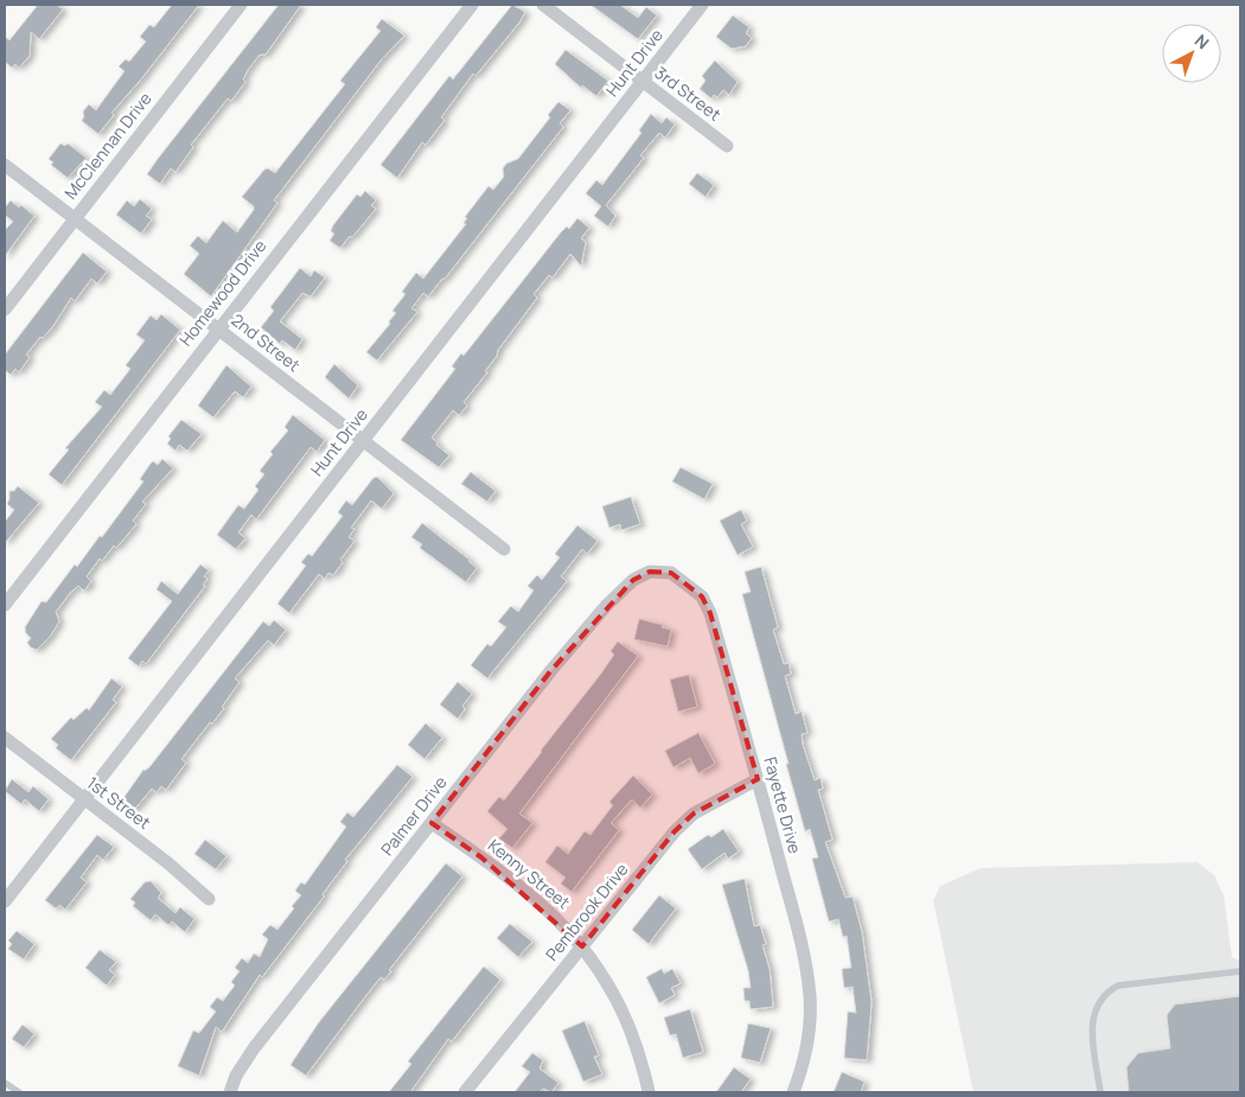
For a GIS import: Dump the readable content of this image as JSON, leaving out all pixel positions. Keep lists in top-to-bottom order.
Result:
{
  "streets": {
    "street": [
      "Hunt Drive",
      "3rd Street",
      "McClennan Drive",
      "Homewood Drive",
      "2nd Street",
      "1st Street",
      "Fayette Drive",
      "Palmer Drive",
      "Kenny Street",
      "Pembrook Drive"
    ]
  },
  "crossings": [
    ["Hunt Drive", "3rd Street"],
    ["Hunt Drive", "2nd Street"],
    ["Hunt Drive", "1st Street"],
    ["McClennan Drive", "2nd Street"],
    ["Homewood Drive", "2nd Street"],
    ["Fayette Drive", "Palmer Drive"],
    ["Fayette Drive", "Pembrook Drive"],
    ["Palmer Drive", "Kenny Street"],
    ["Kenny Street", "Pembrook Drive"]
  ],
  "north": "top right"
}
